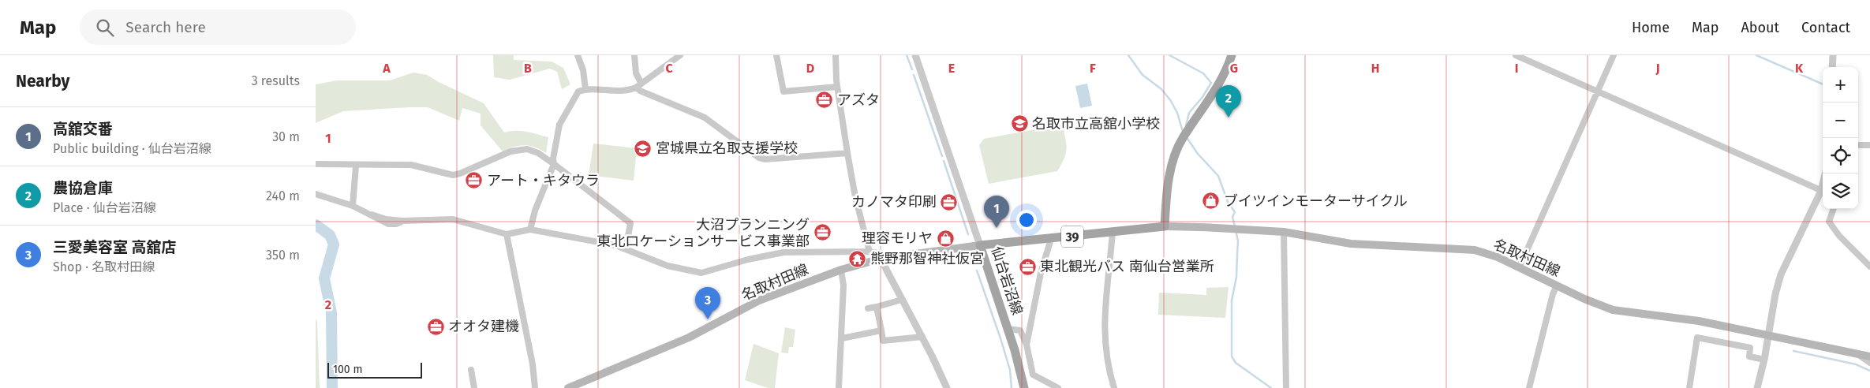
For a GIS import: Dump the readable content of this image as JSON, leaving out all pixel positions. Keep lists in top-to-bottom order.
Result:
{
  "streets": {
    "main road": ["39", "名取村田線", "仙台岩沼線"]
  },
  "crossings": [
    ["名取村田線", "仙台岩沼線"]
  ],
  "places": {
    "office": [
      "アズタ",
      "アート・キタウラ",
      "カノマタ印刷",
      "大沼プランニング 東北ロケーションサービス事業部",
      "東北観光バス 南仙台営業所",
      "オオタ建機"
    ],
    "school or university": ["名取市立高舘小学校", "宮城県立名取支援学校"],
    "shop": ["ブイツインモーターサイクル", "理容モリヤ"],
    "temple": ["熊野那智神社仮宮"]
  },
  "scale_bar": "100 m",
  "page": {
    "header": "Map",
    "search": "Search here",
    "nav": [
      "Home",
      "Map",
      "About",
      "Contact"
    ],
    "heading": ["Nearby", "3 results"],
    "map_buttons": ["+", "−"],
    "pins": ["2", "1", "3"],
    "list": [
      {
        "mark": "1",
        "name": "高舘交番",
        "note": "Public building · 仙台岩沼線",
        "value": "30 m"
      },
      {
        "mark": "2",
        "name": "農協倉庫",
        "note": "Place · 仙台岩沼線",
        "value": "240 m"
      },
      {
        "mark": "3",
        "name": "三愛美容室 高舘店",
        "note": "Shop · 名取村田線",
        "value": "350 m"
      }
    ],
    "scale": "100 m"
  },
  "grid": {
    "columns": [
      "A",
      "B",
      "C",
      "D",
      "E",
      "F",
      "G",
      "H",
      "I",
      "J",
      "K"
    ],
    "rows": ["1", "2"]
  }
}
